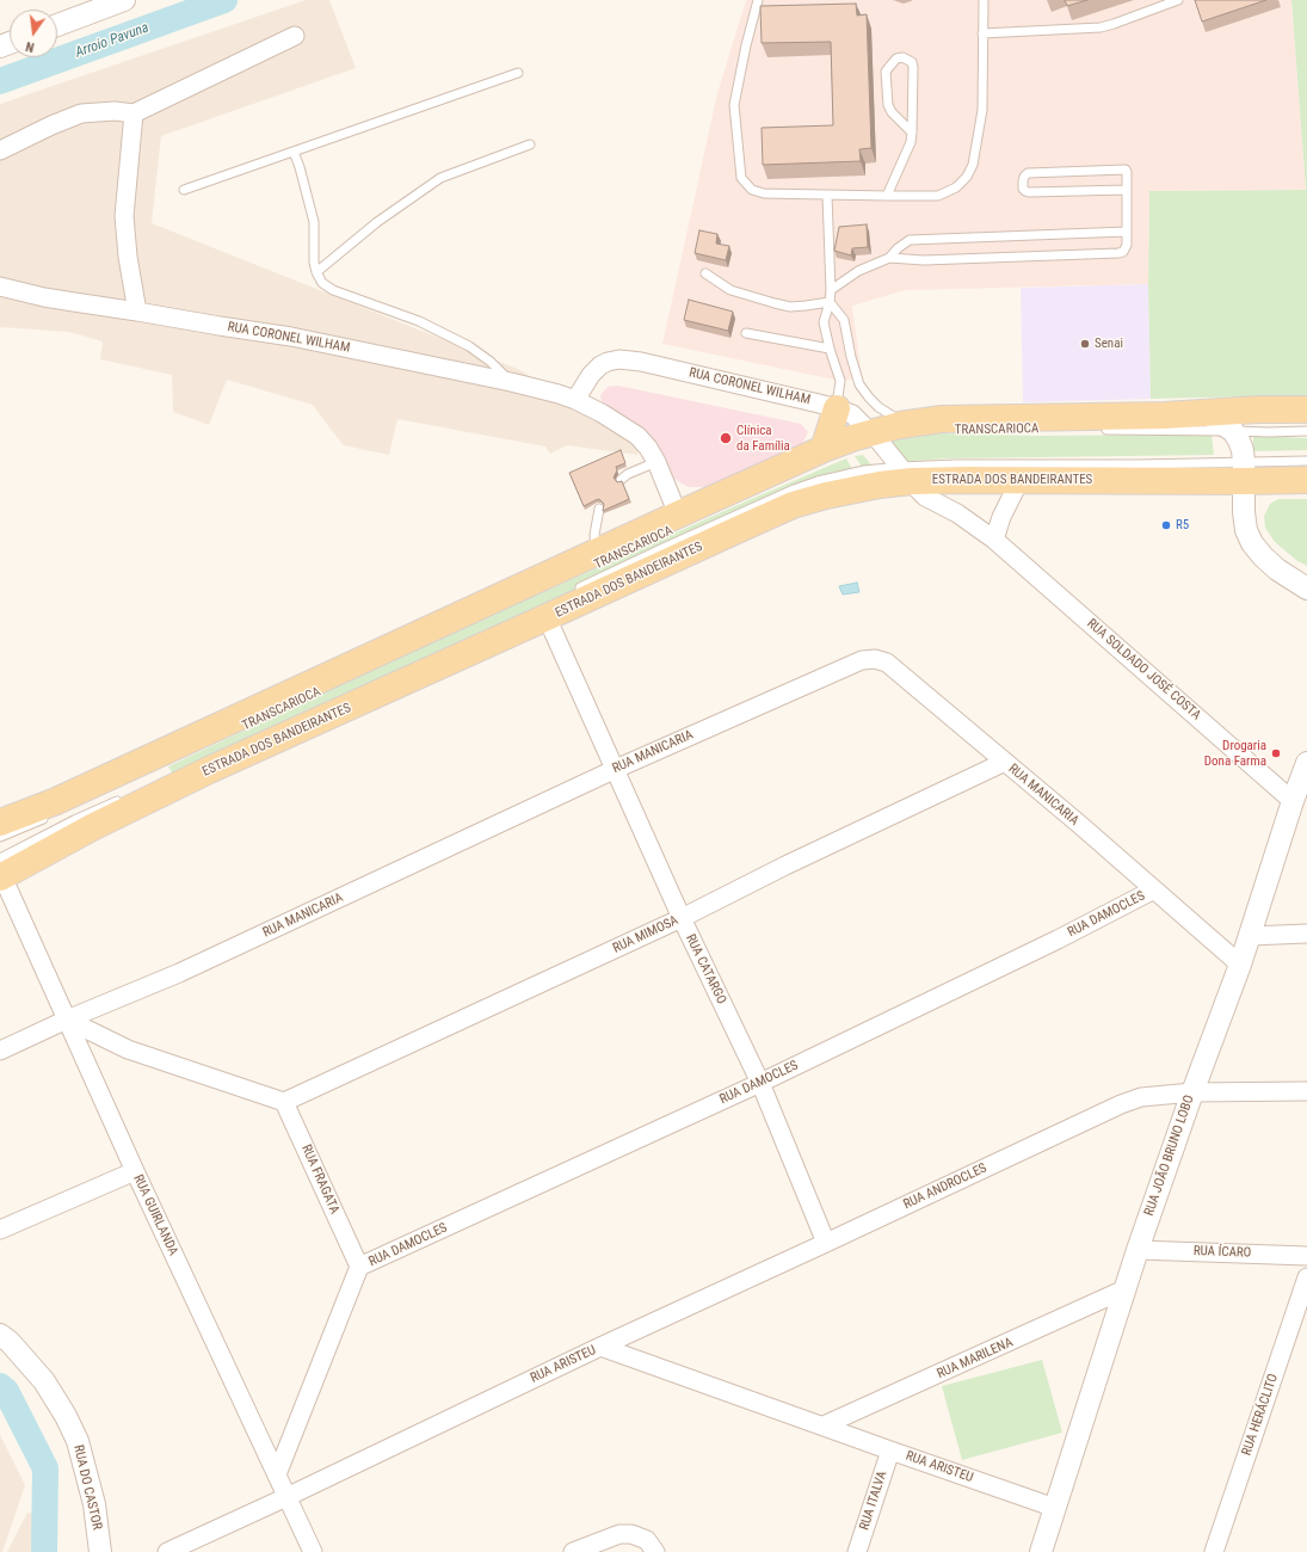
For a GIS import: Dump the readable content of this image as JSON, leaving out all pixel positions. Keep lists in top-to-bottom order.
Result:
{
  "streets": {
    "main road": ["ESTRADA DOS BANDEIRANTES"],
    "street": [
      "RUA CORONEL WILHAM",
      "RUA SOLDADO JOSÉ COSTA",
      "RUA MANICARIA",
      "RUA DAMOCLES",
      "RUA MIMOSA",
      "RUA CATARGO",
      "RUA JOÃO BRUNO LOBO",
      "RUA FRAGATA",
      "RUA ANDROCLES",
      "RUA GUIRLANDA",
      "RUA ÍCARO",
      "RUA MARILENA",
      "RUA ARISTEU",
      "RUA HERÁCLITO",
      "RUA DO CASTOR",
      "RUA ITALVA"
    ],
    "lane": ["TRANSCARIOCA"]
  },
  "crossings": [
    ["RUA CORONEL WILHAM", "TRANSCARIOCA"],
    ["RUA CORONEL WILHAM", "ESTRADA DOS BANDEIRANTES"],
    ["RUA CORONEL WILHAM", "RUA SOLDADO JOSÉ COSTA"],
    ["TRANSCARIOCA", "ESTRADA DOS BANDEIRANTES"],
    ["TRANSCARIOCA", "RUA SOLDADO JOSÉ COSTA"],
    ["ESTRADA DOS BANDEIRANTES", "RUA SOLDADO JOSÉ COSTA"],
    ["ESTRADA DOS BANDEIRANTES", "RUA CATARGO"],
    ["ESTRADA DOS BANDEIRANTES", "RUA GUIRLANDA"],
    ["RUA SOLDADO JOSÉ COSTA", "RUA JOÃO BRUNO LOBO"],
    ["RUA MANICARIA", "RUA DAMOCLES"],
    ["RUA MANICARIA", "RUA MIMOSA"],
    ["RUA MANICARIA", "RUA CATARGO"],
    ["RUA MANICARIA", "RUA JOÃO BRUNO LOBO"],
    ["RUA MANICARIA", "RUA GUIRLANDA"],
    ["RUA DAMOCLES", "RUA CATARGO"],
    ["RUA DAMOCLES", "RUA FRAGATA"],
    ["RUA MIMOSA", "RUA CATARGO"],
    ["RUA MIMOSA", "RUA FRAGATA"],
    ["RUA CATARGO", "RUA ANDROCLES"],
    ["RUA JOÃO BRUNO LOBO", "RUA ANDROCLES"],
    ["RUA JOÃO BRUNO LOBO", "RUA ÍCARO"],
    ["RUA JOÃO BRUNO LOBO", "RUA MARILENA"],
    ["RUA JOÃO BRUNO LOBO", "RUA ARISTEU"],
    ["RUA ANDROCLES", "RUA ARISTEU"],
    ["RUA GUIRLANDA", "RUA ARISTEU"],
    ["RUA MARILENA", "RUA ARISTEU"],
    ["RUA ARISTEU", "RUA ITALVA"]
  ],
  "water": ["Arroio Pavuna"],
  "places": [
    "Senai",
    "Clínica da Família",
    "R5",
    "Drogaria Dona Farma"
  ],
  "north": "bottom"
}
